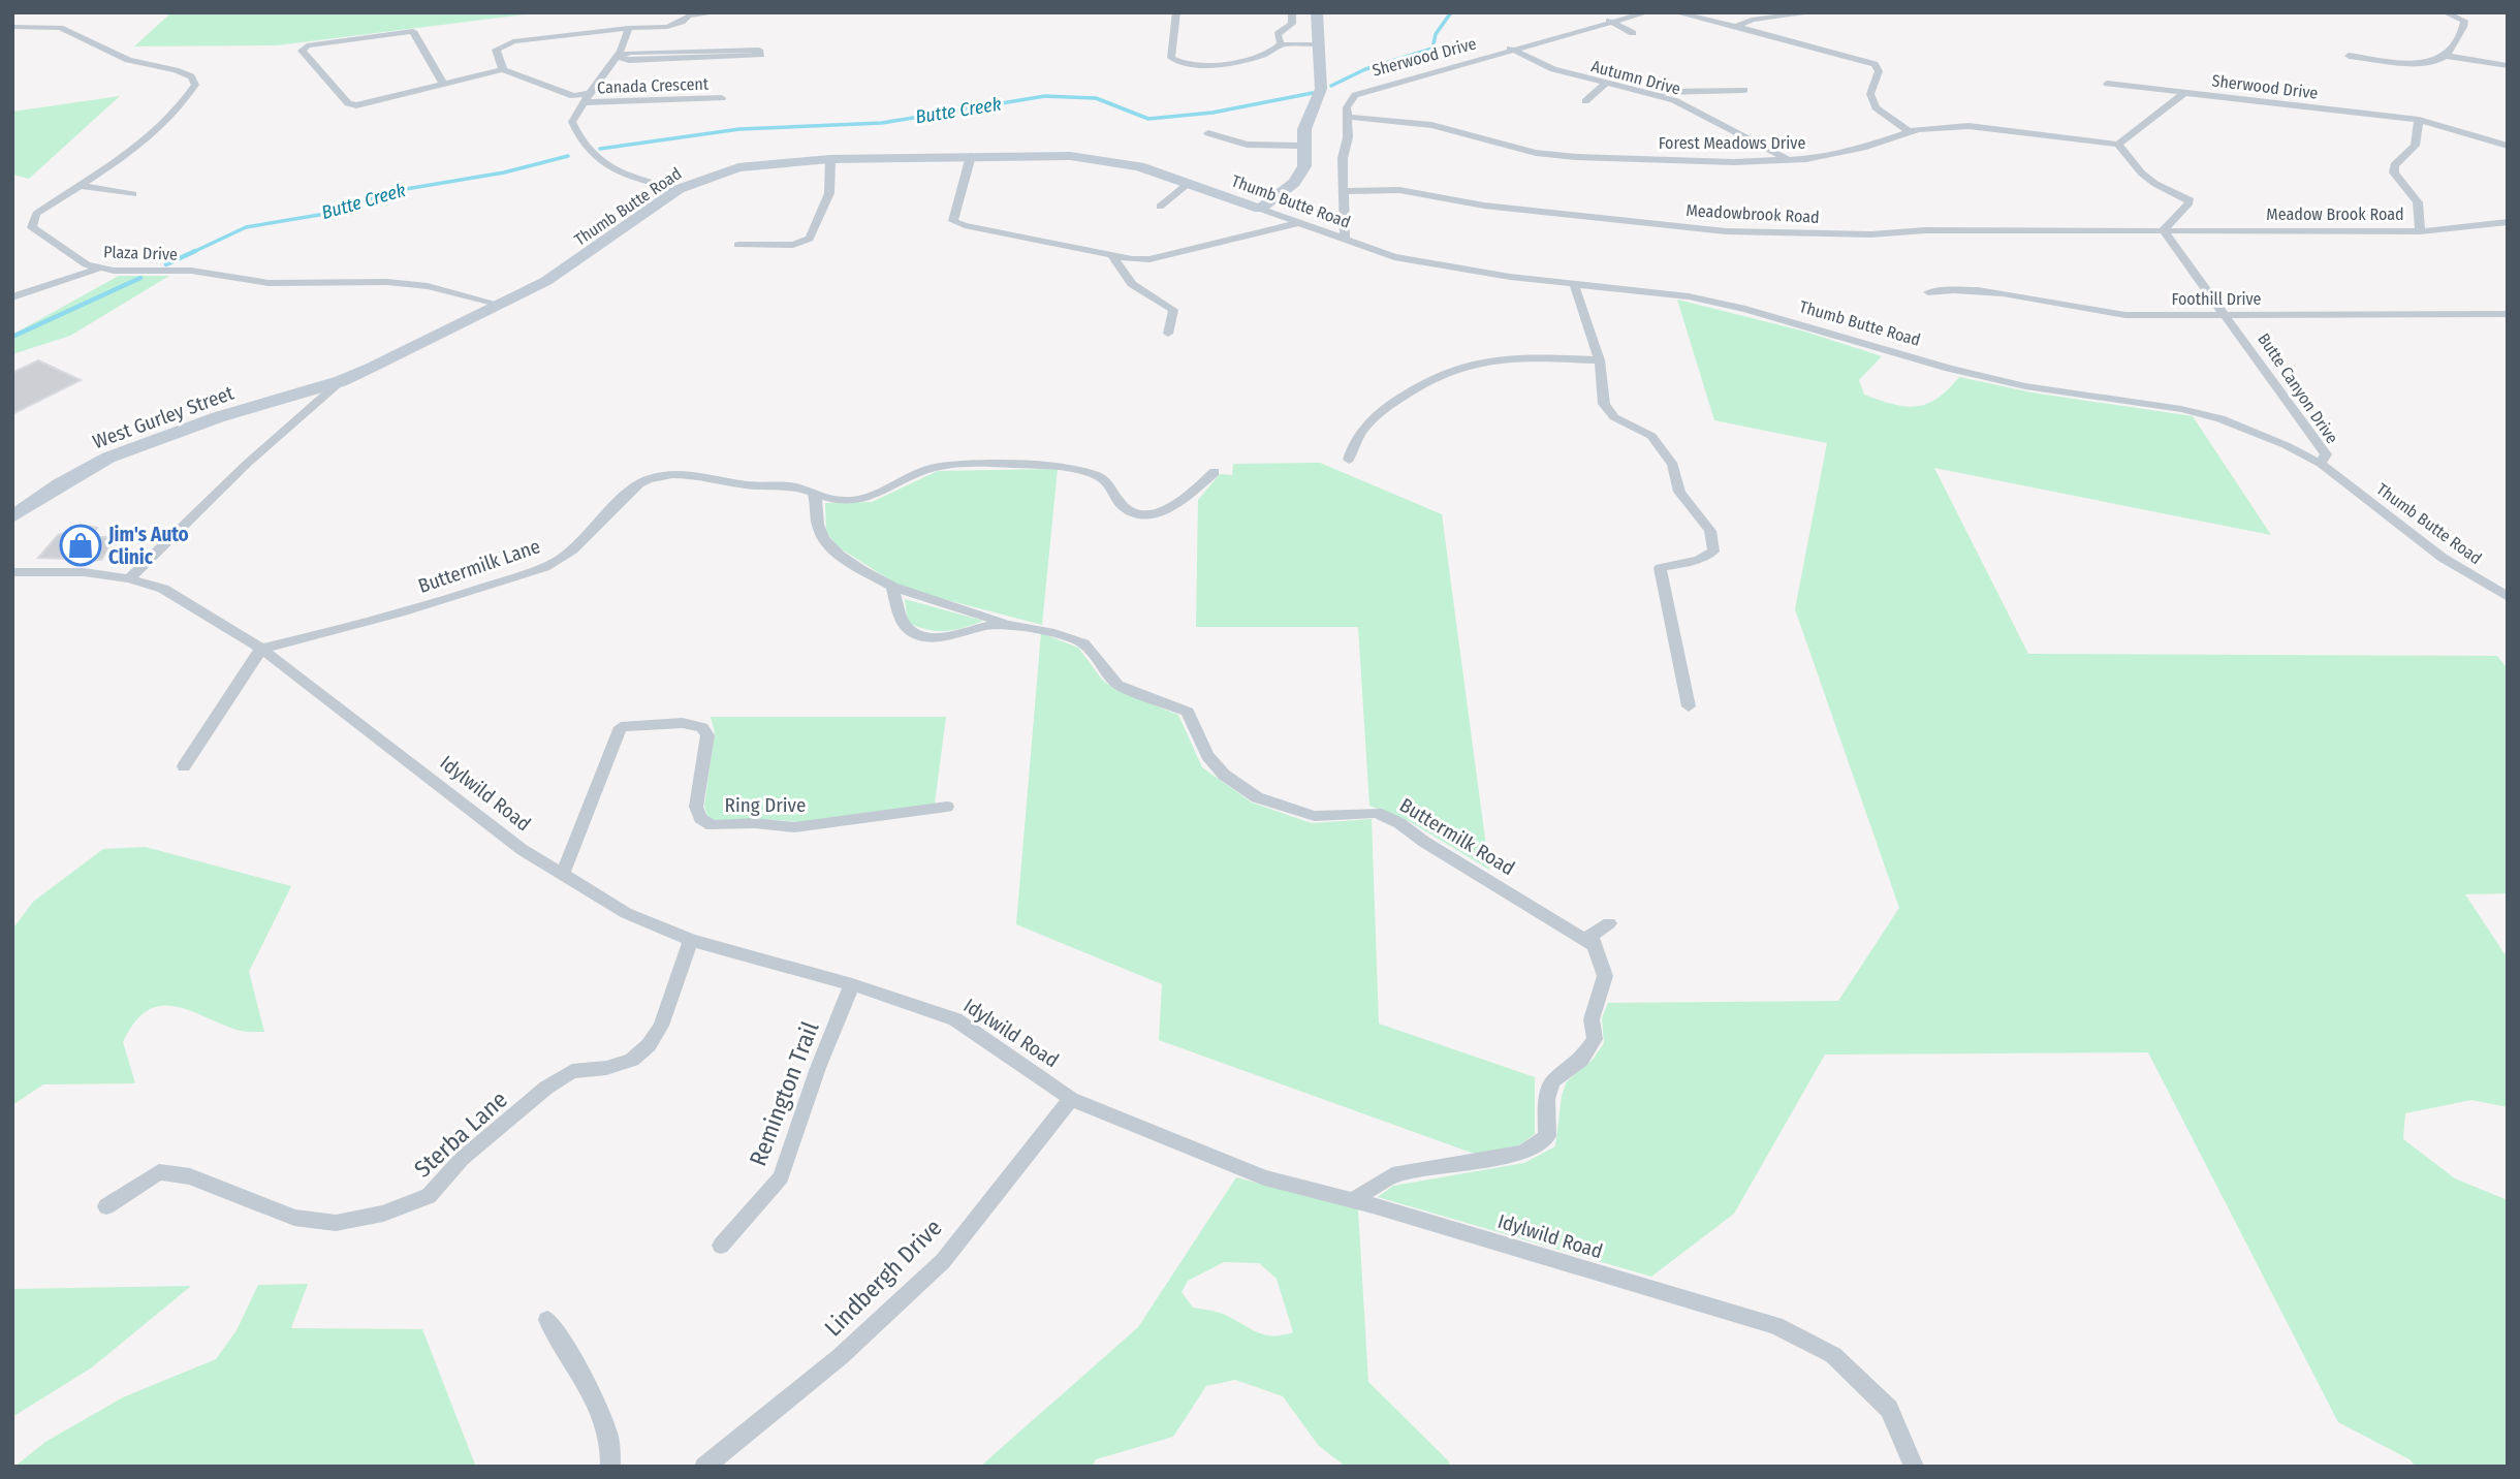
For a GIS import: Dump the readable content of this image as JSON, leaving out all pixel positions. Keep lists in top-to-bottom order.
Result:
{
  "streets": {
    "street": [
      "Sherwood Drive",
      "Autumn Drive",
      "Canada Crescent",
      "Forest Meadows Drive",
      "Thumb Butte Road",
      "Meadowbrook Road",
      "Meadow Brook Road",
      "Plaza Drive",
      "Foothill Drive",
      "Butte Canyon Drive",
      "West Gurley Street",
      "Buttermilk Lane",
      "Idylwild Road",
      "Ring Drive",
      "Buttermilk Road",
      "Remington Trail",
      "Sterba Lane",
      "Lindbergh Drive"
    ]
  },
  "crossings": [
    ["Sherwood Drive", "Autumn Drive"],
    ["Sherwood Drive", "Forest Meadows Drive"],
    ["Autumn Drive", "Forest Meadows Drive"],
    ["Thumb Butte Road", "Plaza Drive"],
    ["Thumb Butte Road", "Butte Canyon Drive"],
    ["Thumb Butte Road", "West Gurley Street"],
    ["Thumb Butte Road", "Idylwild Road"],
    ["Meadowbrook Road", "Meadow Brook Road"],
    ["Meadowbrook Road", "Butte Canyon Drive"],
    ["Meadow Brook Road", "Butte Canyon Drive"],
    ["Foothill Drive", "Butte Canyon Drive"],
    ["Buttermilk Lane", "Idylwild Road"],
    ["Buttermilk Lane", "Buttermilk Road"],
    ["Idylwild Road", "Ring Drive"],
    ["Idylwild Road", "Remington Trail"],
    ["Idylwild Road", "Sterba Lane"],
    ["Idylwild Road", "Lindbergh Drive"]
  ],
  "water": ["Butte Creek"],
  "places": {
    "shop": ["Jim's Auto Clinic"]
  }
}
